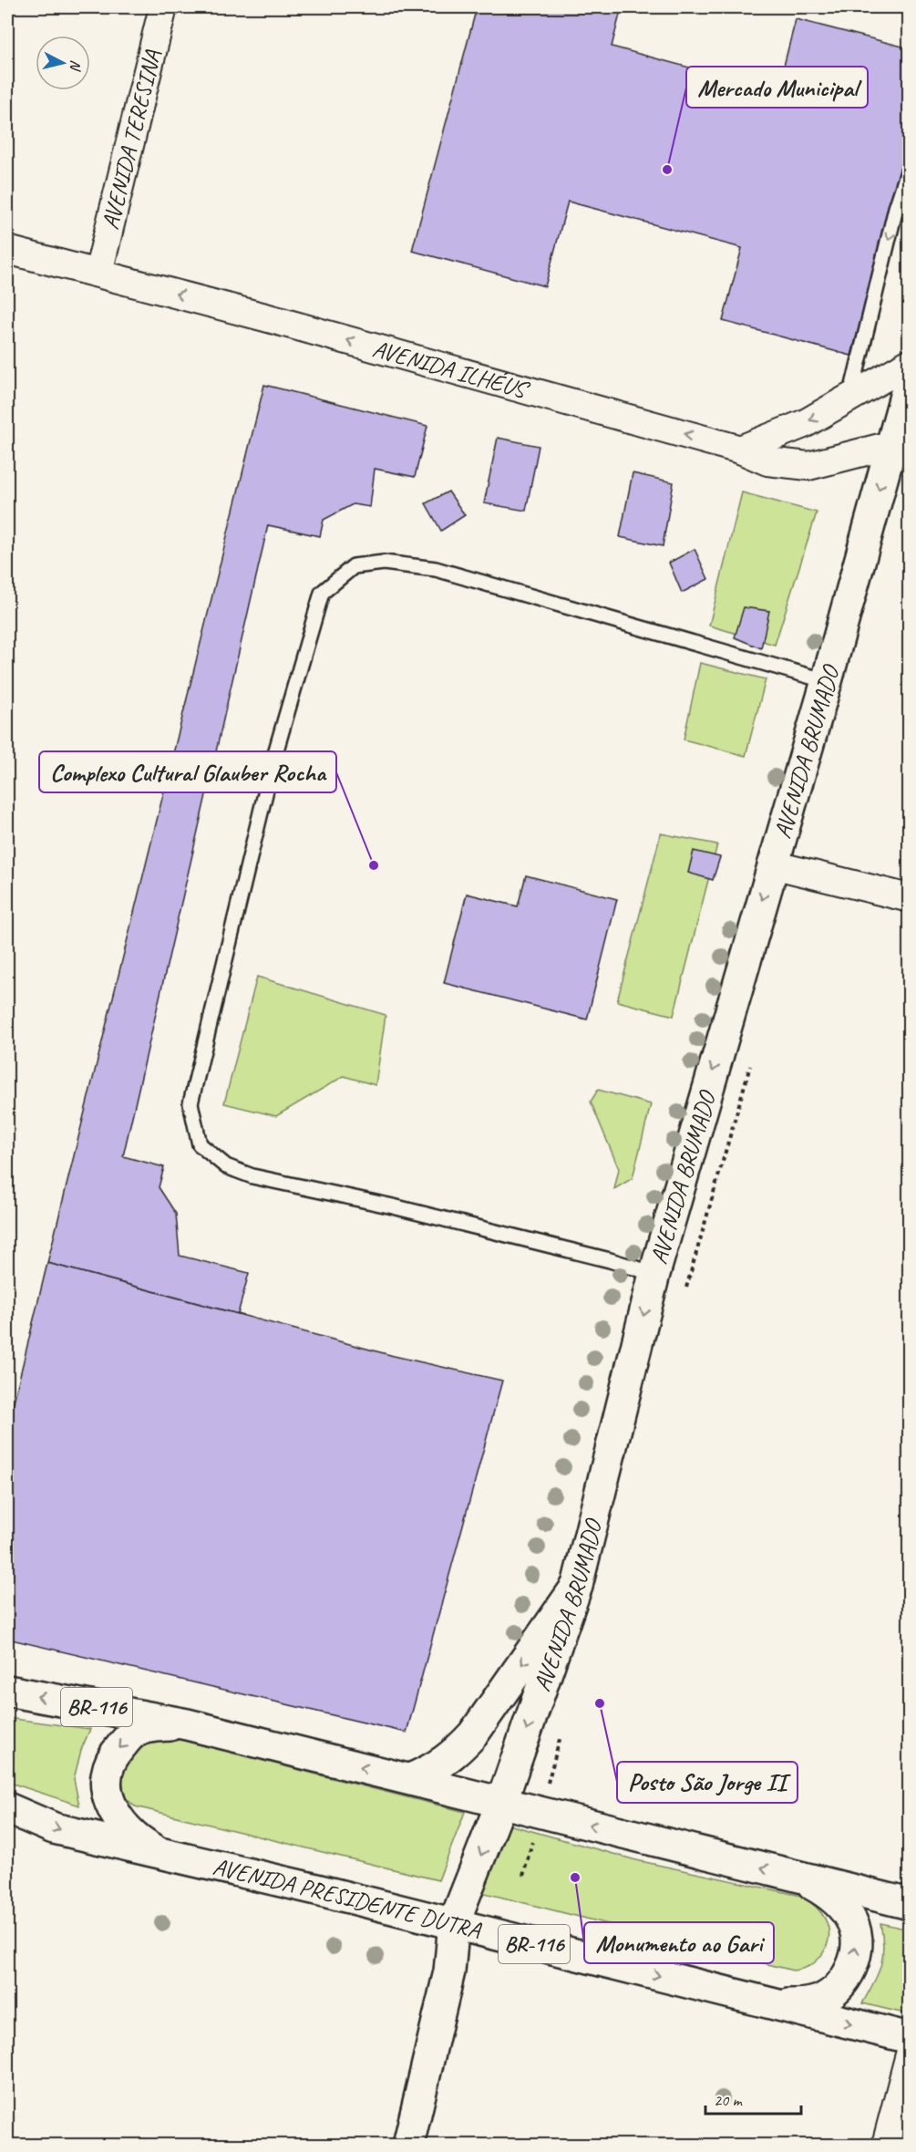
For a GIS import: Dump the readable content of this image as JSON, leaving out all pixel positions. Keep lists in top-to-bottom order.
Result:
{
  "streets": {
    "main road": ["AVENIDA BRUMADO", "BR-116", "AVENIDA PRESIDENTE DUTRA"],
    "street": ["AVENIDA TERESINA", "AVENIDA ILHÉUS"]
  },
  "crossings": [
    ["AVENIDA TERESINA", "AVENIDA ILHÉUS"],
    ["AVENIDA ILHÉUS", "AVENIDA BRUMADO"],
    ["AVENIDA BRUMADO", "BR-116"],
    ["AVENIDA BRUMADO", "AVENIDA PRESIDENTE DUTRA"]
  ],
  "one_way": ["AVENIDA ILHÉUS", "AVENIDA BRUMADO"],
  "places": [
    "Mercado Municipal",
    "Complexo Cultural Glauber Rocha",
    "Posto São Jorge II",
    "Monumento ao Gari"
  ],
  "scale_bar": "20 m",
  "north": "right"
}
